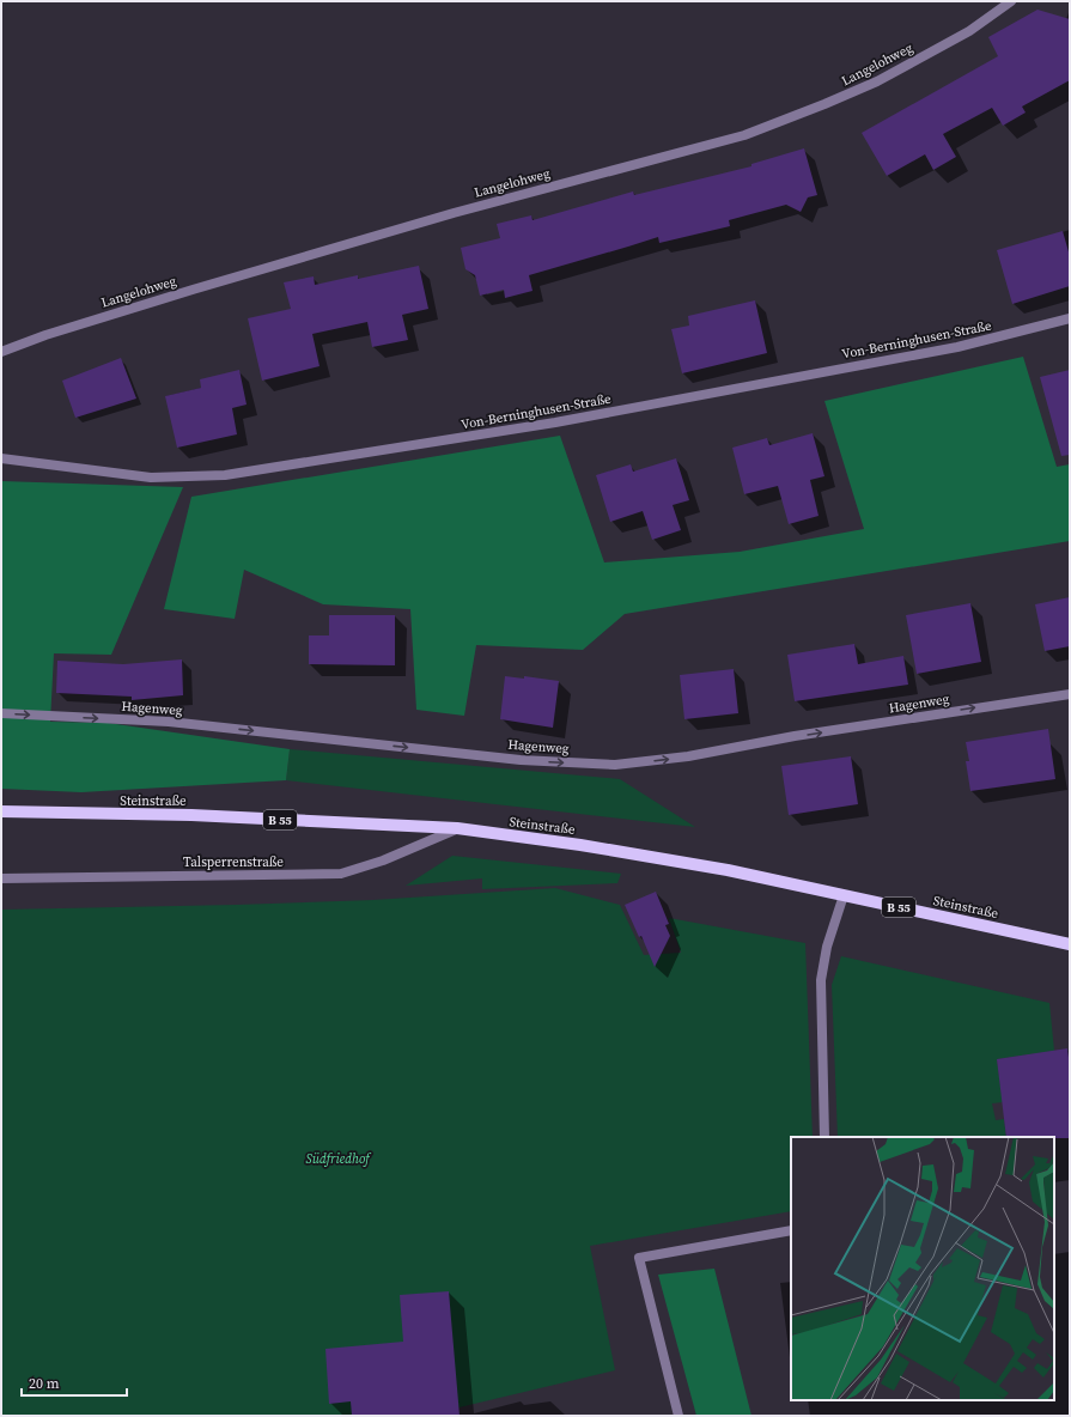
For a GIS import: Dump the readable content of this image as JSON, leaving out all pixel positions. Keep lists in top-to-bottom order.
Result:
{
  "streets": {
    "main road": ["Steinstraße", "B 55"],
    "street": [
      "Langelohweg",
      "Von-Berninghusen-Straße",
      "Hagenweg",
      "Talsperrenstraße"
    ]
  },
  "crossings": [
    ["Steinstraße", "Talsperrenstraße"]
  ],
  "one_way": ["Hagenweg"],
  "parks": ["Südfriedhof"],
  "scale_bar": "20 m"
}
